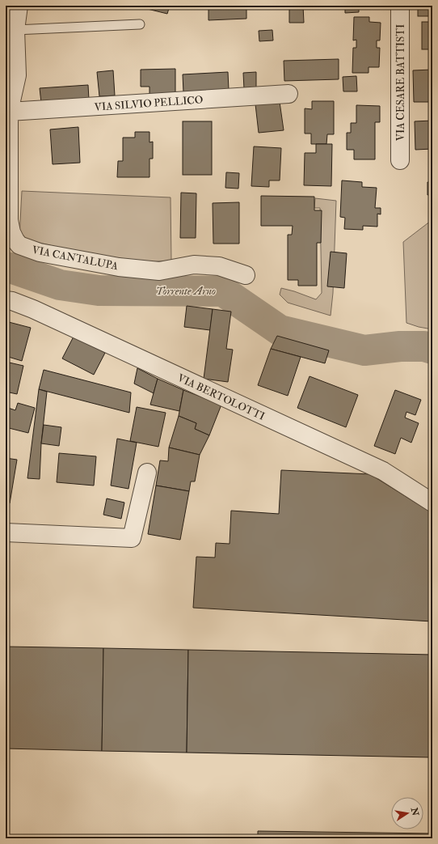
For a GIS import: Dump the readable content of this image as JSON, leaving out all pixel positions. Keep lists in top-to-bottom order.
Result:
{
  "streets": {
    "street": [
      "VIA CESARE BATTISTI",
      "VIA SILVIO PELLICO",
      "VIA CANTALUPA",
      "VIA BERTOLOTTI"
    ]
  },
  "crossings": [
    ["VIA SILVIO PELLICO", "VIA CANTALUPA"]
  ],
  "water": ["Torrente Arno"],
  "north": "right"
}
